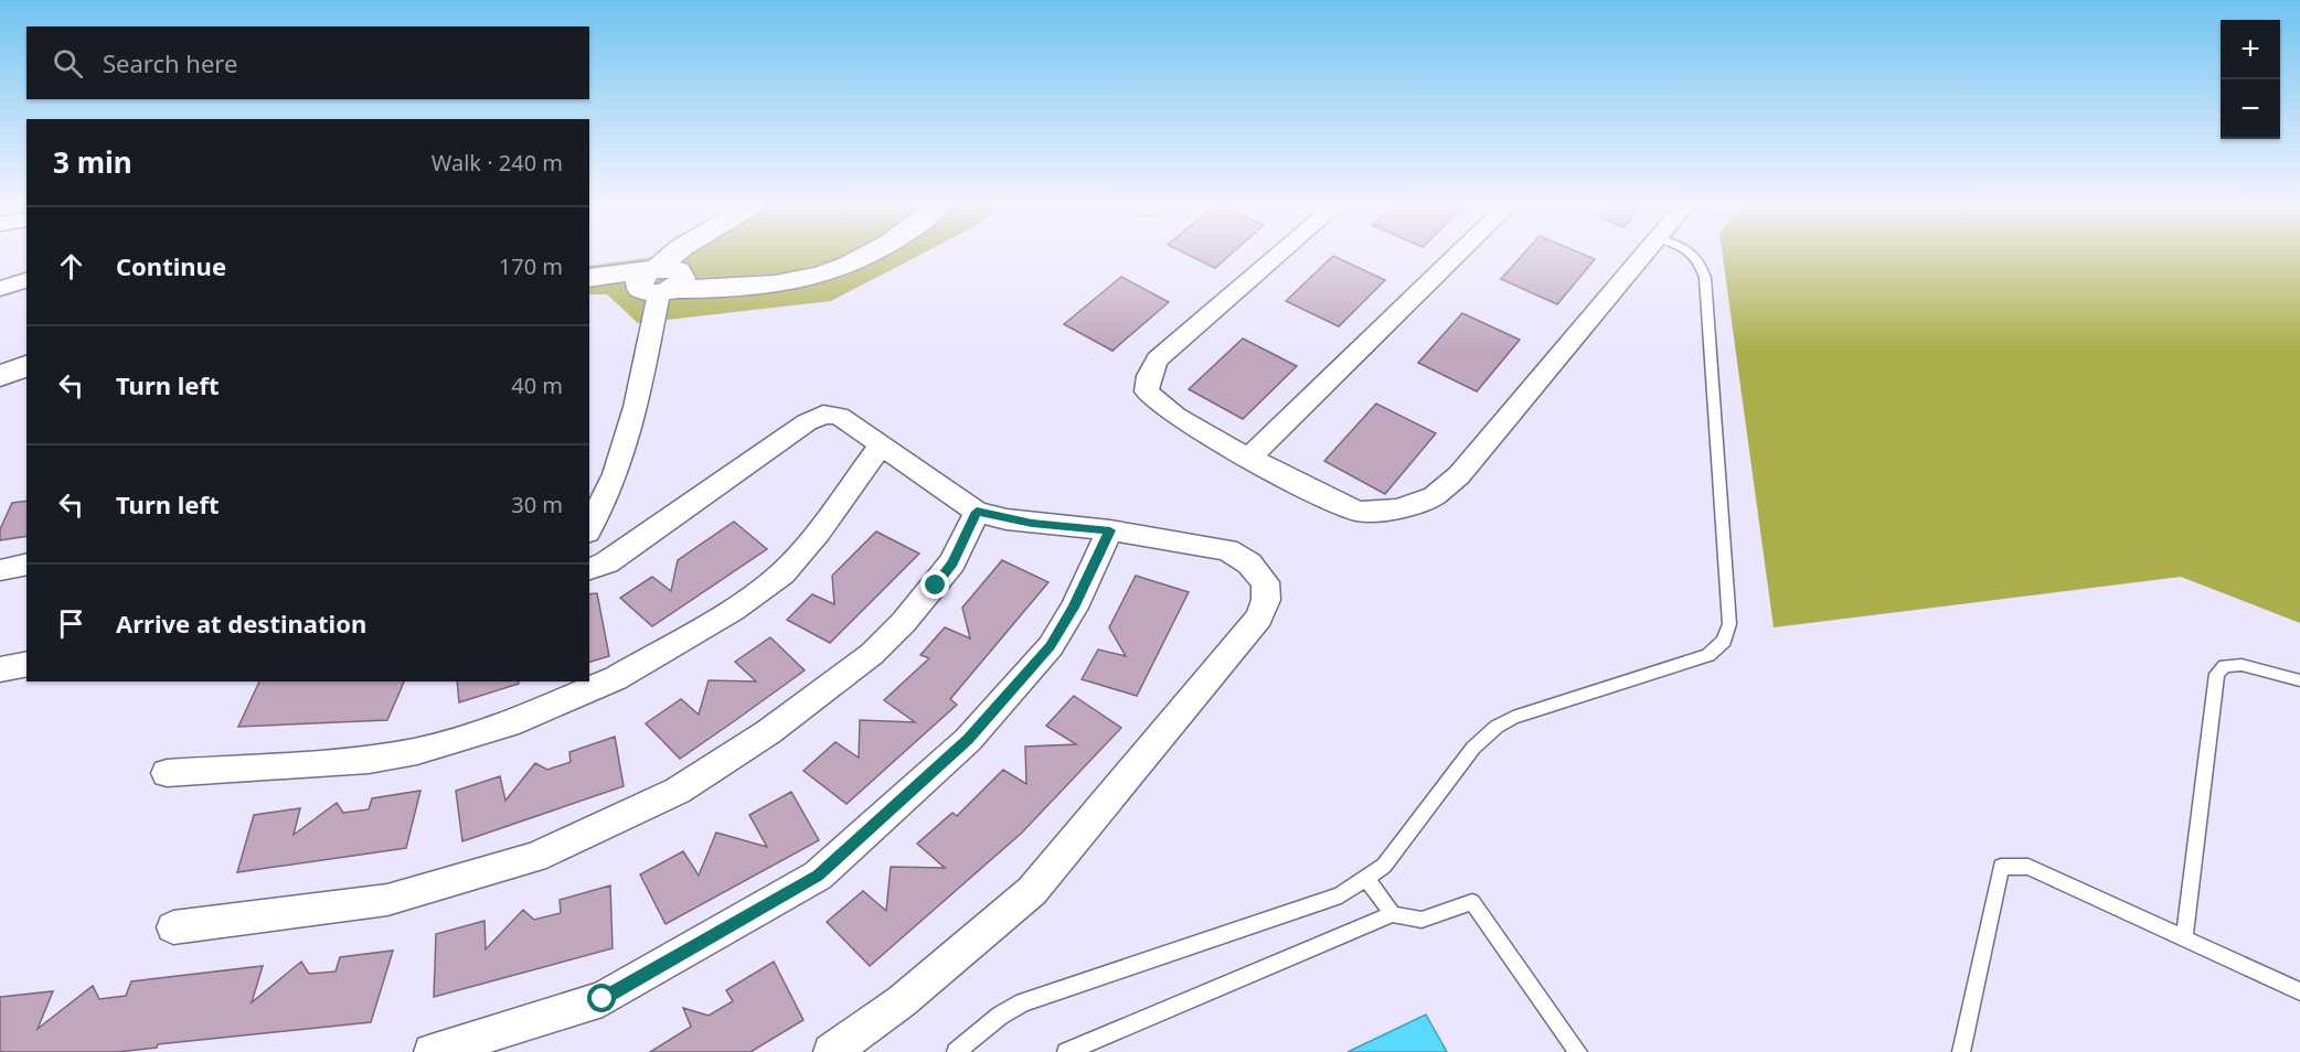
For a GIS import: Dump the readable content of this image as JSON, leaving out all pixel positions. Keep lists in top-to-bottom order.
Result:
{
  "page": {
    "map_buttons": ["+", "−"],
    "search": "Search here",
    "heading": ["3 min", "Walk · 240 m"],
    "list": [
      ["Continue", "170 m"],
      ["Turn left", "40 m"],
      ["Turn left", "30 m"],
      "Arrive at destination"
    ]
  }
}
